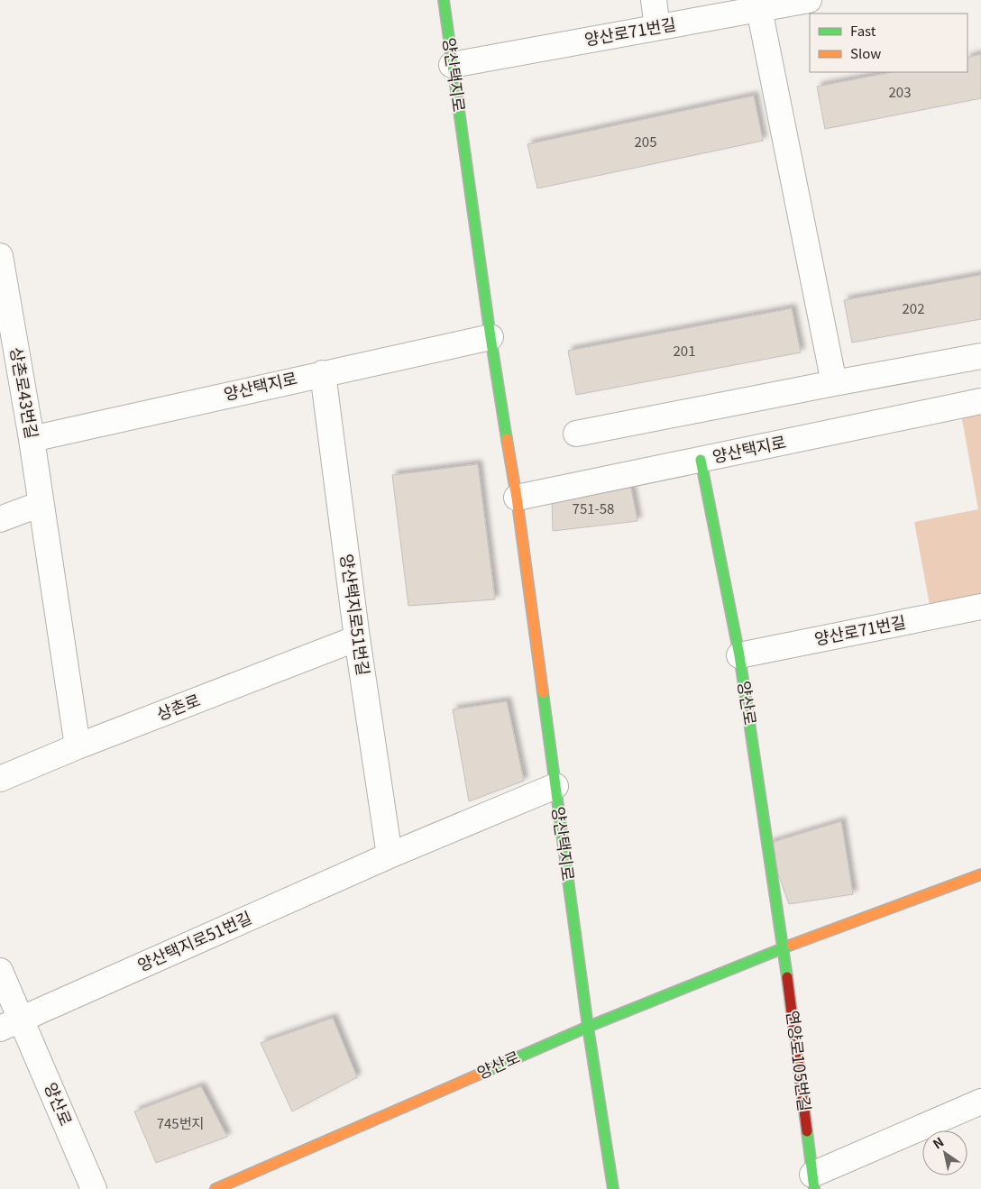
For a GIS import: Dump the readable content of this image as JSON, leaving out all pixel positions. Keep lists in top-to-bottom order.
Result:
{
  "streets": {
    "street": [
      "양산로71번길",
      "양산택지로",
      "상촌로43번길",
      "양산택지로51번길",
      "양산로",
      "상촌로",
      "연양로105번길"
    ]
  },
  "crossings": [
    ["양산로71번길", "양산택지로"],
    ["양산로71번길", "양산로"],
    ["양산택지로", "상촌로43번길"],
    ["양산택지로", "양산택지로51번길"],
    ["양산택지로", "양산로"],
    ["상촌로43번길", "상촌로"],
    ["양산택지로51번길", "양산로"],
    ["양산택지로51번길", "상촌로"],
    ["양산로", "연양로105번길"]
  ],
  "house_numbers": [
    "203",
    "205",
    "202",
    "201",
    "751-58",
    "745번지"
  ],
  "legend": ["Fast", "Slow"],
  "north": "top left"
}
